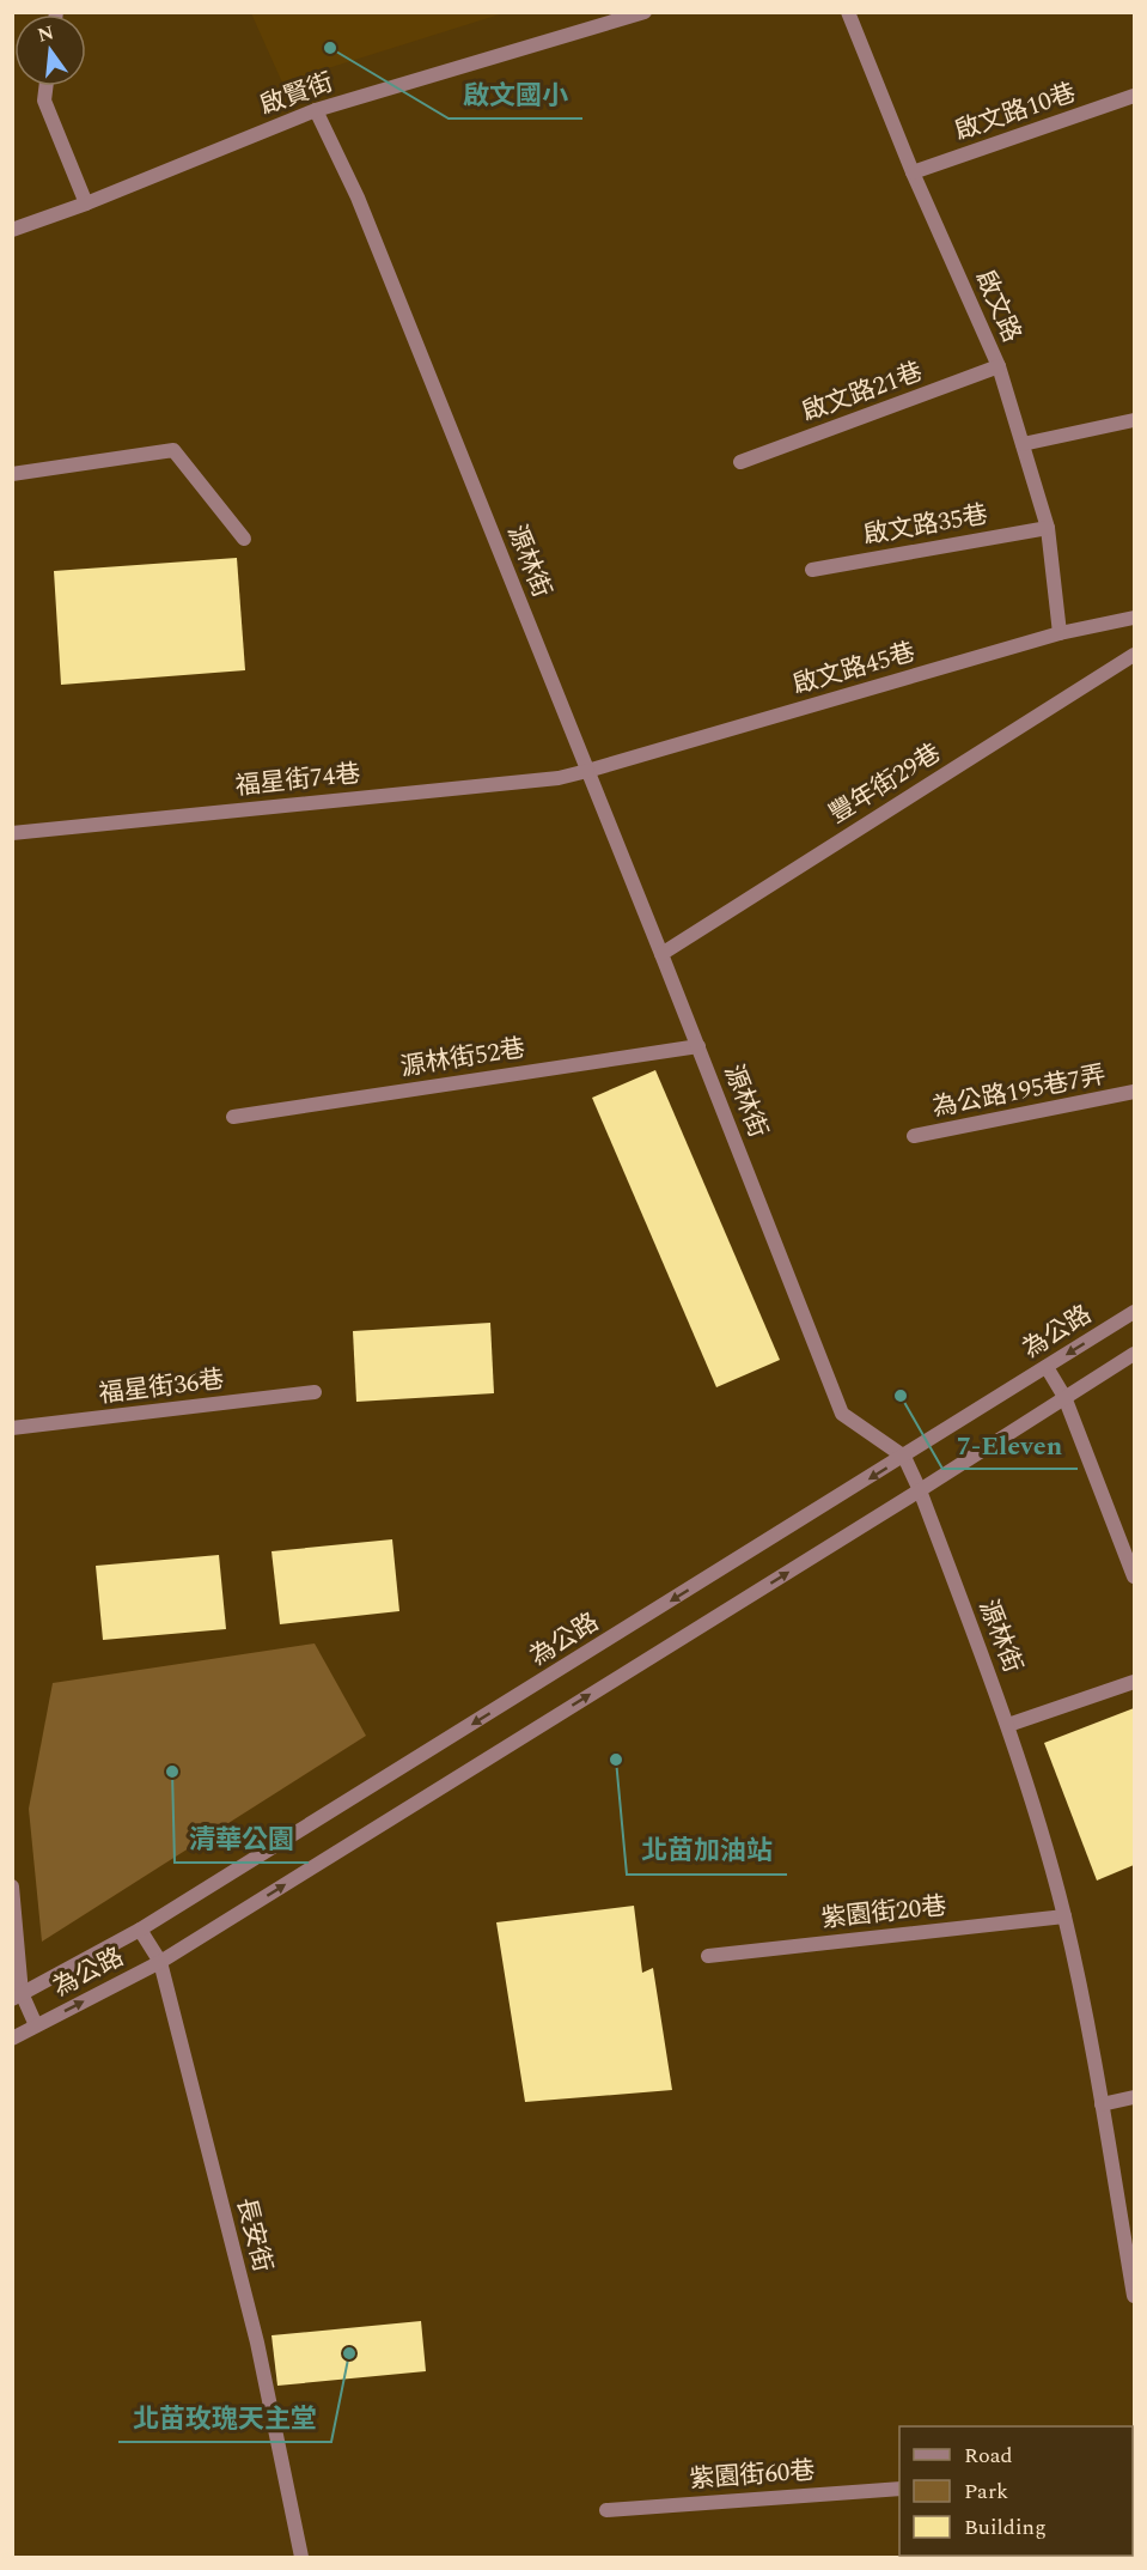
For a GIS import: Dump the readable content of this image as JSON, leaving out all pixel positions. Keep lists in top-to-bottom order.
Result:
{
  "streets": {
    "street": [
      "啟賢街",
      "啟文路10巷",
      "啟文路",
      "啟文路21巷",
      "啟文路35巷",
      "源林街",
      "啟文路45巷",
      "福星街74巷",
      "豐年街29巷",
      "源林街52巷",
      "為公路195巷7弄",
      "為公路",
      "福星街36巷",
      "紫園街20巷",
      "長安街",
      "紫園街60巷"
    ]
  },
  "crossings": [
    ["啟賢街", "源林街"],
    ["啟文路10巷", "啟文路"],
    ["啟文路", "啟文路21巷"],
    ["啟文路", "啟文路35巷"],
    ["啟文路", "啟文路45巷"],
    ["源林街", "啟文路45巷"],
    ["源林街", "福星街74巷"],
    ["源林街", "豐年街29巷"],
    ["源林街", "源林街52巷"],
    ["源林街", "為公路"],
    ["源林街", "紫園街20巷"],
    ["啟文路45巷", "福星街74巷"],
    ["為公路", "長安街"]
  ],
  "places": [
    "啟文國小",
    "7-Eleven",
    "北苗加油站",
    "清華公園",
    "北苗玫瑰天主堂"
  ],
  "legend": ["Road", "Park", "Building"],
  "north": "top"
}
